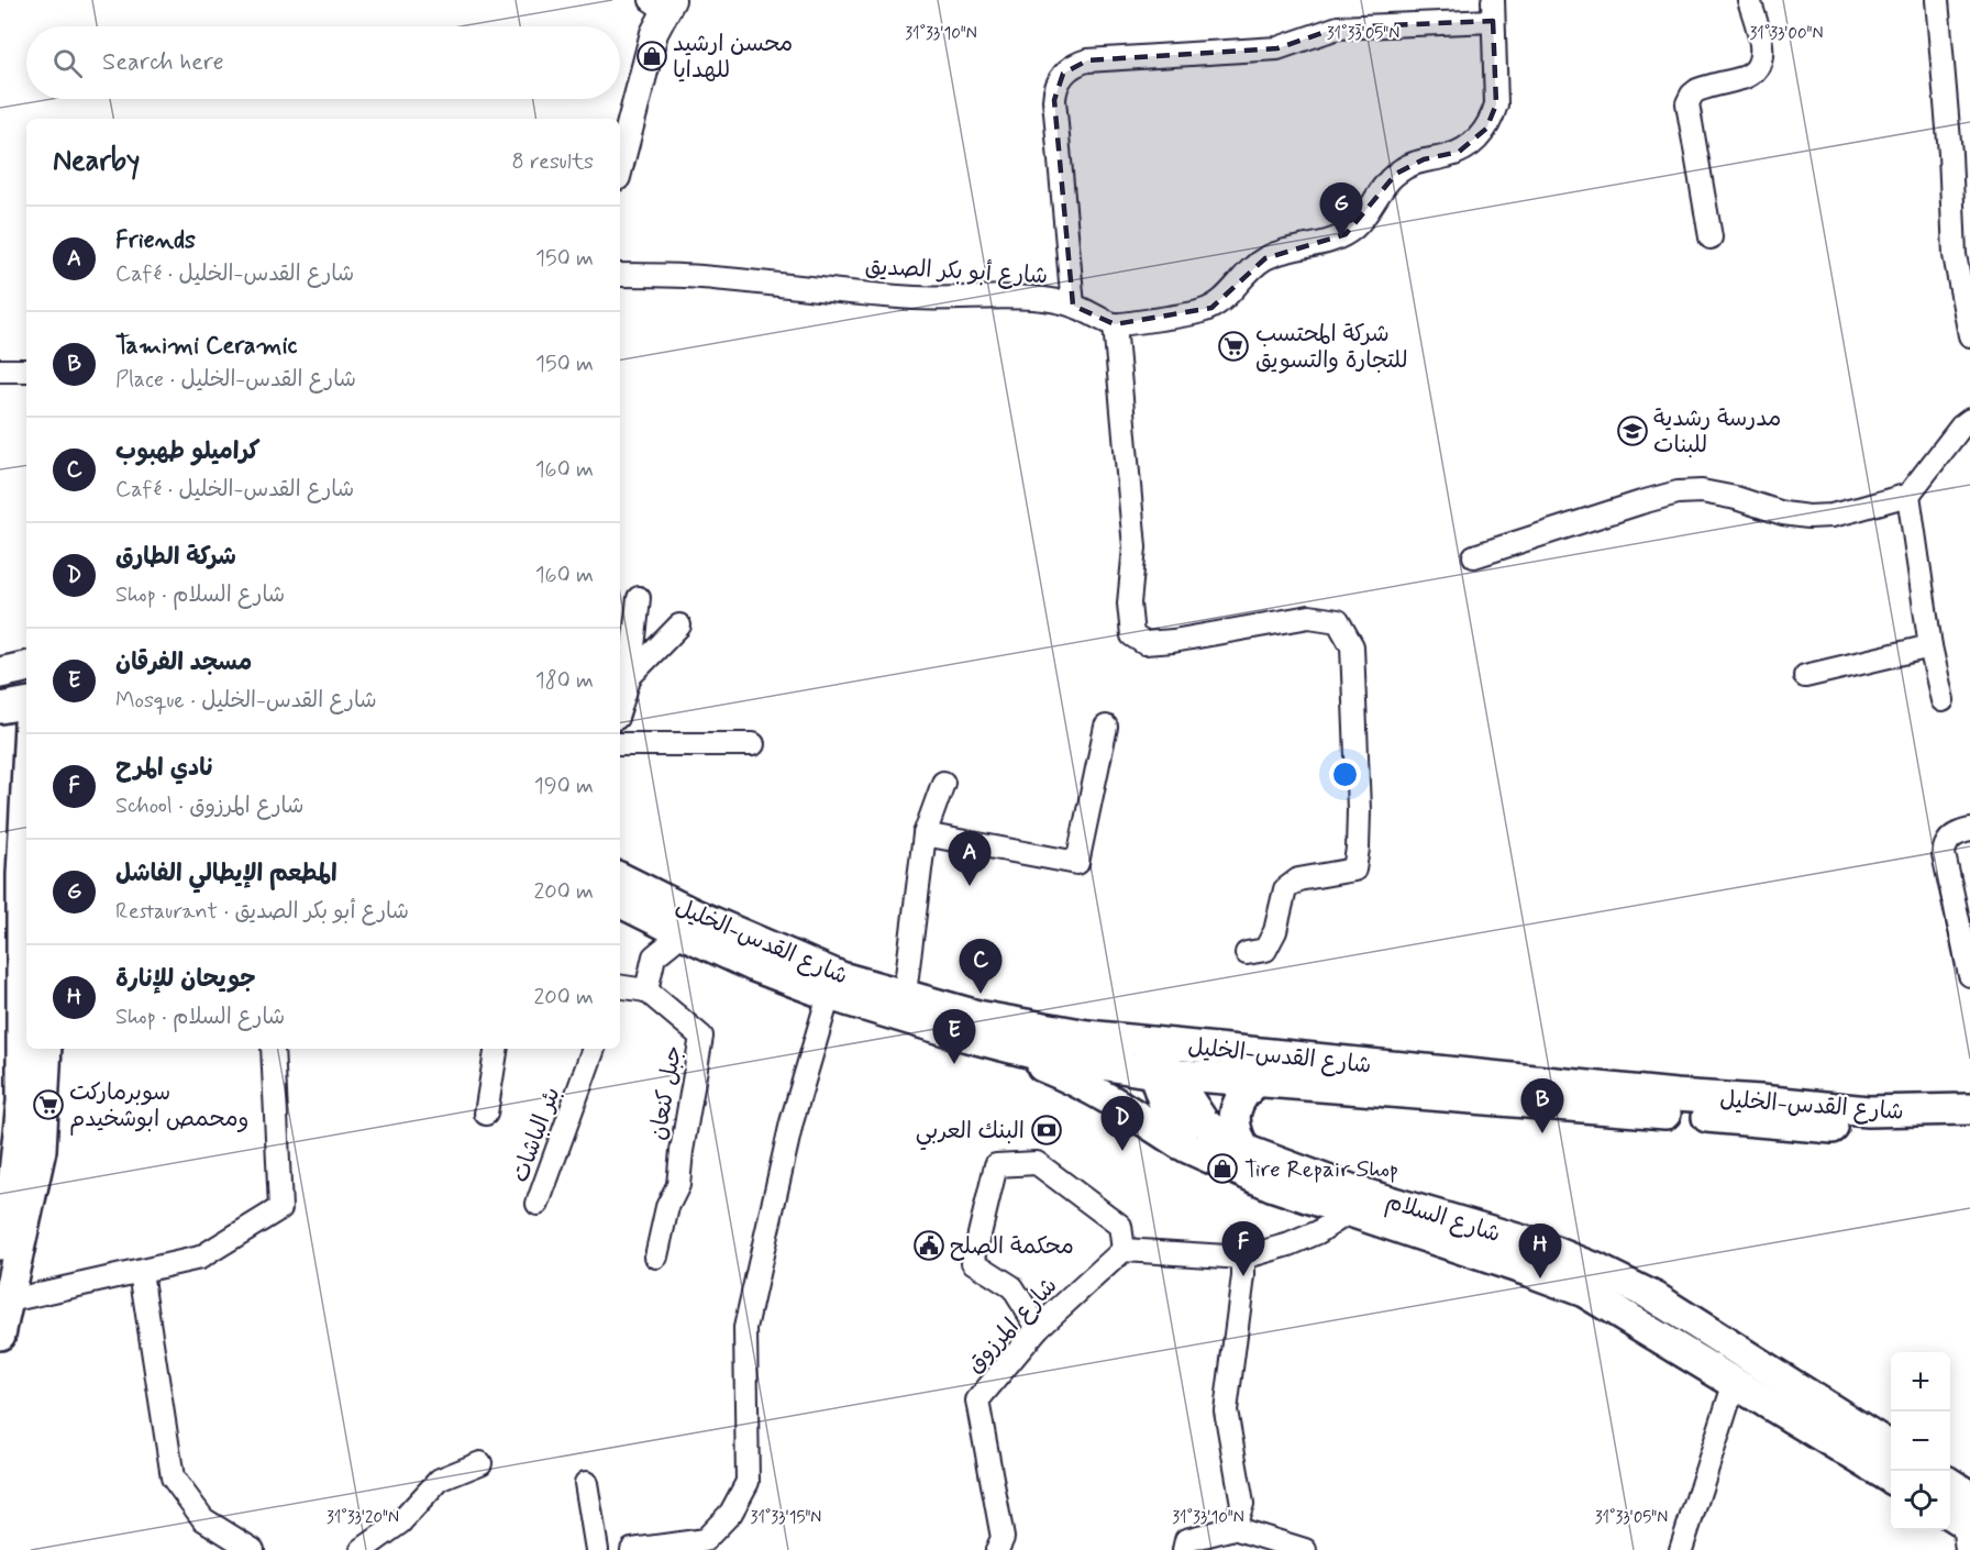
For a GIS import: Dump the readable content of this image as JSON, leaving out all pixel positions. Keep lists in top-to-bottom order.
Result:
{
  "streets": {
    "main road": ["شارع القدس-الخليل", "شارع السلام"],
    "street": [
      "شارع أبو بكر الصديق",
      "جبل كنعان",
      "بئر الباشات",
      "شارع المرزوق"
    ]
  },
  "crossings": [
    ["شارع القدس-الخليل", "شارع السلام"]
  ],
  "places": {
    "shop": ["محسن ارشيد للهدايا", "Tire Repair Shop"],
    "supermarket": ["شركة المحتسب للتجارة والتسويق", "سوبرماركت ومحمص ابوشخيدم"],
    "school or university": ["مدرسة رشدية للبنات"],
    "bank": ["البنك العربي"],
    "public building": ["محكمة الصلح"]
  },
  "page": {
    "search": "Search here",
    "heading": ["Nearby", "8 results"],
    "pins": [
      "G",
      "A",
      "C",
      "E",
      "B",
      "D",
      "F",
      "H"
    ],
    "list": [
      {
        "mark": "A",
        "name": "Friends",
        "note": "Café · شارع القدس-الخليل",
        "value": "150 m"
      },
      {
        "mark": "B",
        "name": "Tamimi Ceramic",
        "note": "Place · شارع القدس-الخليل",
        "value": "150 m"
      },
      {
        "mark": "C",
        "name": "كراميلو طهبوب",
        "note": "Café · شارع القدس-الخليل",
        "value": "160 m"
      },
      {
        "mark": "D",
        "name": "شركة الطارق",
        "note": "Shop · شارع السلام",
        "value": "160 m"
      },
      {
        "mark": "E",
        "name": "مسجد الفرقان",
        "note": "Mosque · شارع القدس-الخليل",
        "value": "180 m"
      },
      {
        "mark": "F",
        "name": "نادي المرح",
        "note": "School · شارع المرزوق",
        "value": "190 m"
      },
      {
        "mark": "G",
        "name": "المطعم الإيطالي الفاشل",
        "note": "Restaurant · شارع أبو بكر الصديق",
        "value": "200 m"
      },
      {
        "mark": "H",
        "name": "جويحان للإنارة",
        "note": "Shop · شارع السلام",
        "value": "200 m"
      }
    ],
    "map_buttons": ["+", "−"]
  },
  "coordinates": [
    "31°33'10\"N",
    "31°33'05\"N",
    "31°33'00\"N",
    "31°33'20\"N",
    "31°33'15\"N"
  ]
}
